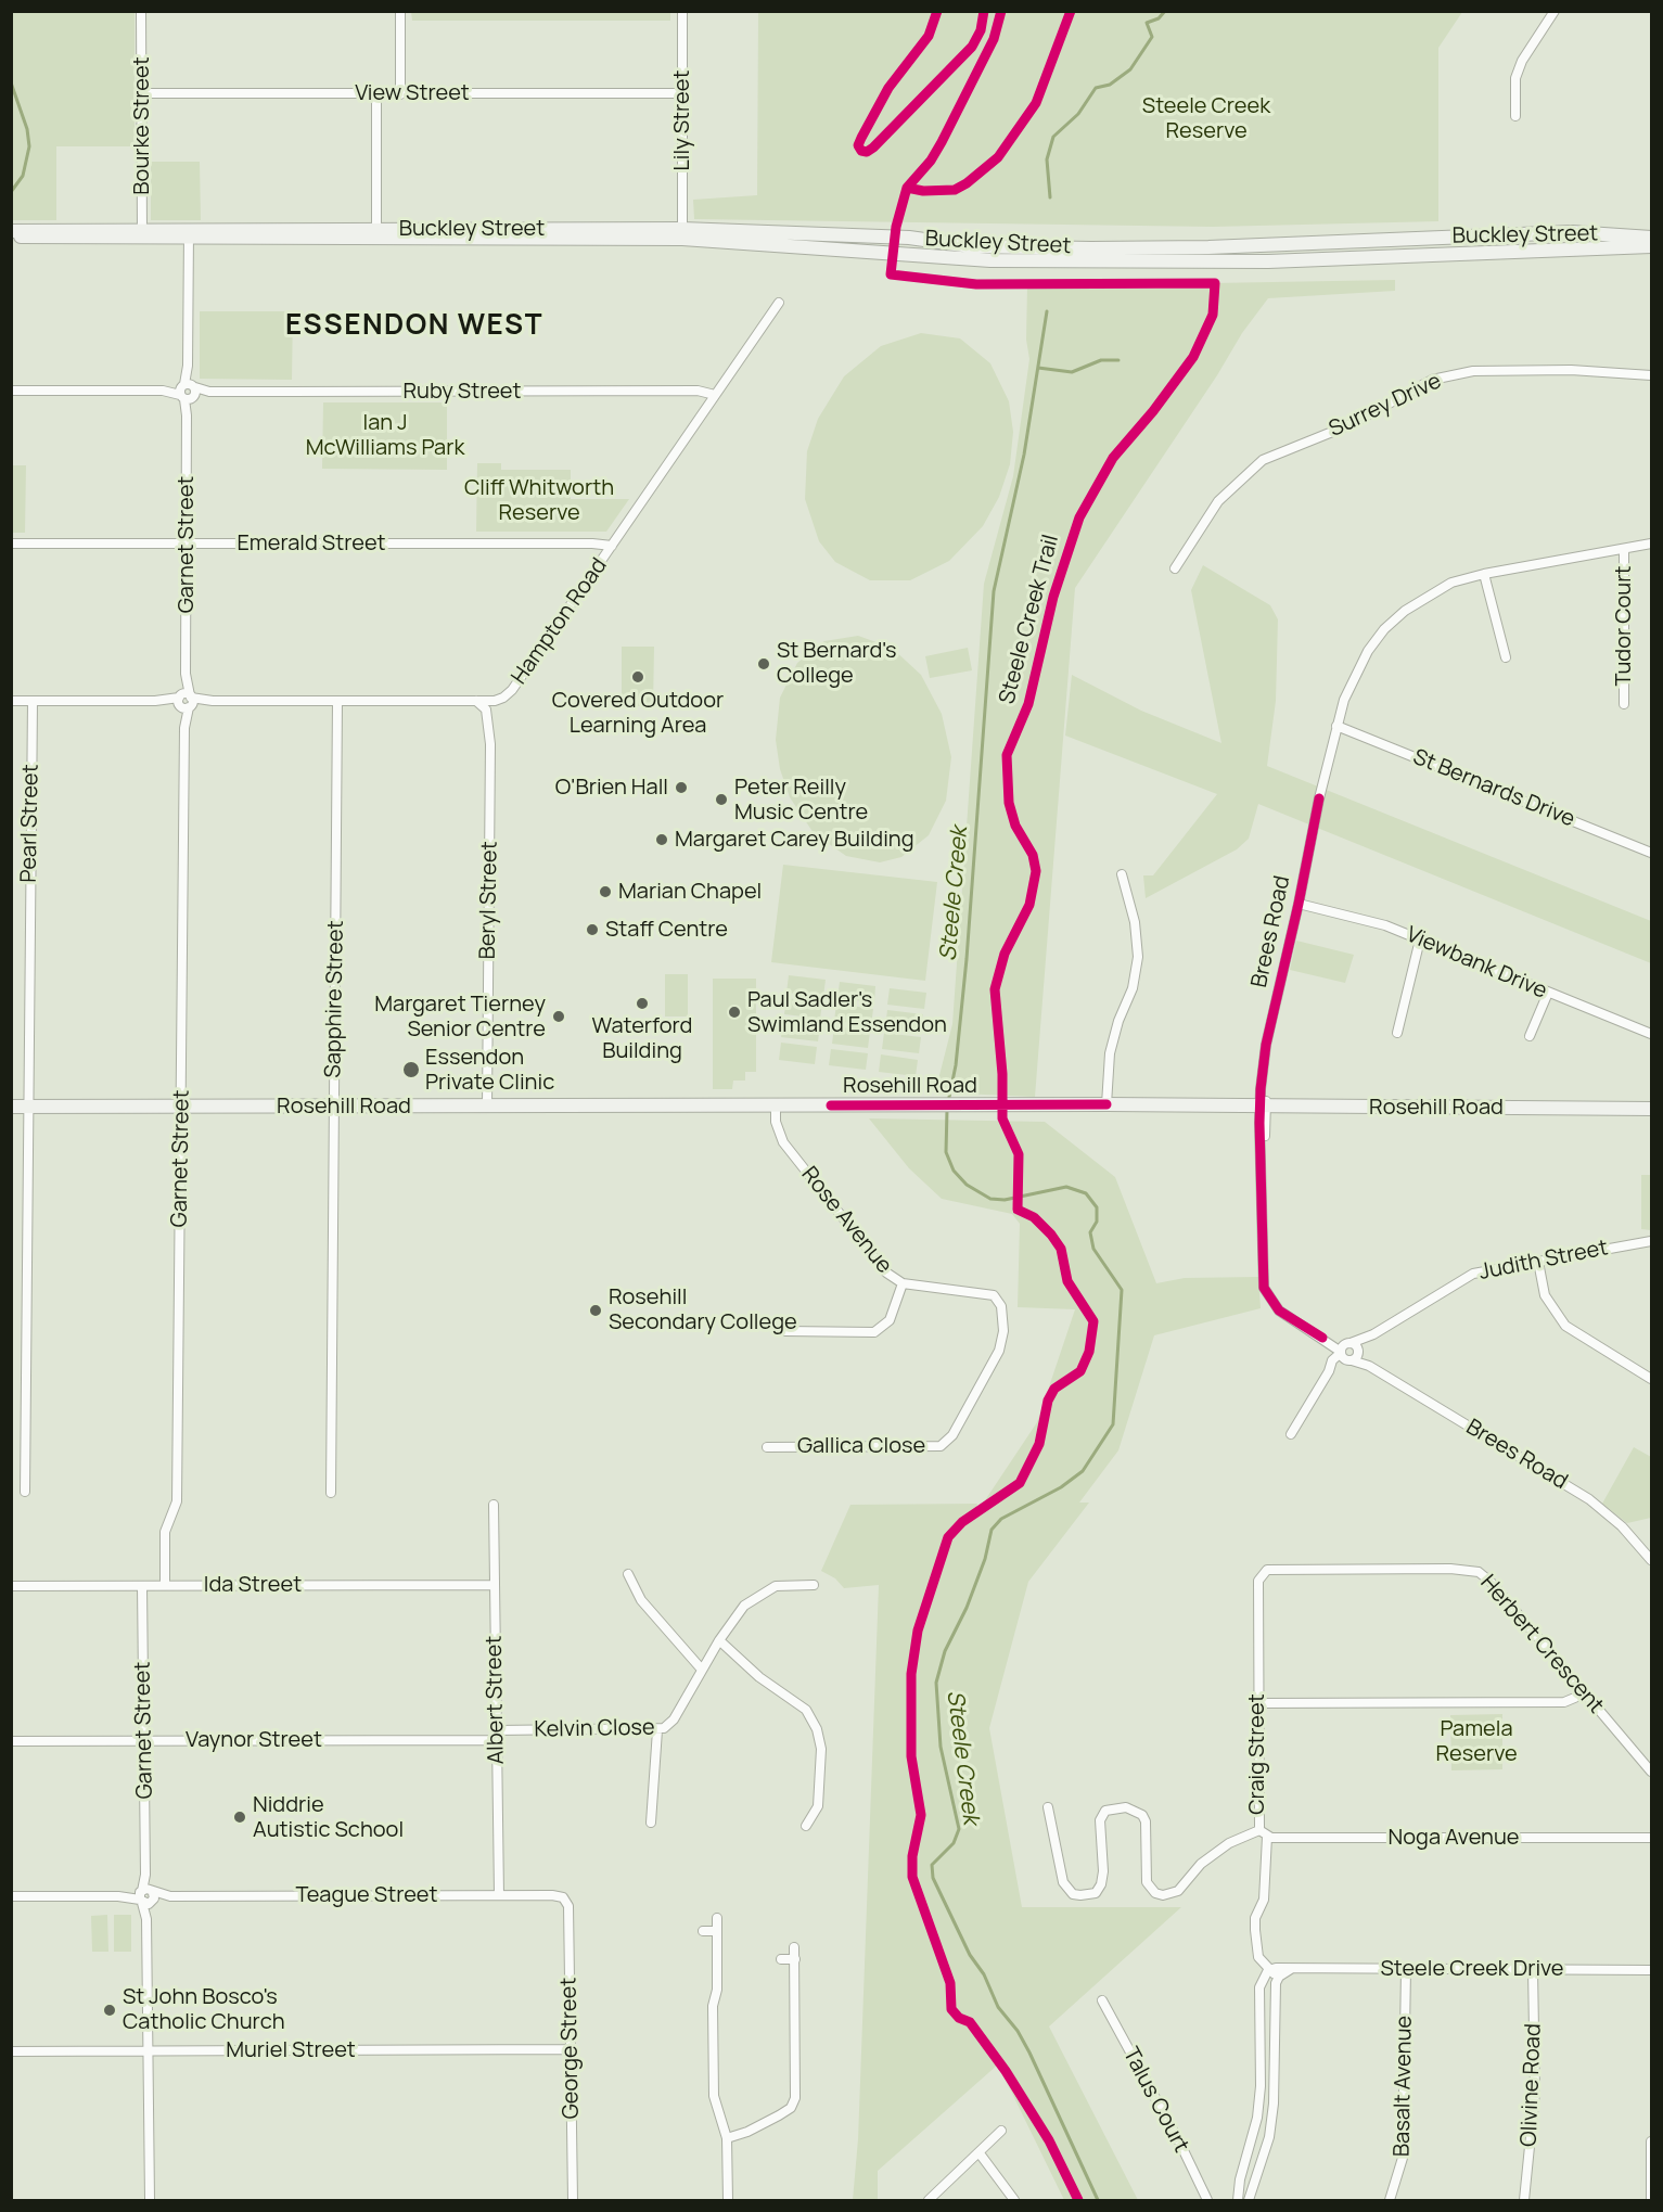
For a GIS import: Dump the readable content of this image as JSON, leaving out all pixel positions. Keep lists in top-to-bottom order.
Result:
{
  "streets": {
    "main road": ["Buckley Street", "Rosehill Road"],
    "street": [
      "View Street",
      "Lily Street",
      "Bourke Street",
      "Ruby Street",
      "Surrey Drive",
      "Emerald Street",
      "Garnet Street",
      "Hampton Road",
      "Tudor Court",
      "St Bernards Drive",
      "Pearl Street",
      "Beryl Street",
      "Brees Road",
      "Viewbank Drive",
      "Sapphire Street",
      "Rose Avenue",
      "Judith Street",
      "Gallica Close",
      "Ida Street",
      "Herbert Crescent",
      "Albert Street",
      "Kelvin Close",
      "Vaynor Street",
      "Craig Street",
      "Noga Avenue",
      "Teague Street",
      "Steele Creek Drive",
      "George Street",
      "Muriel Street",
      "Olivine Road",
      "Basalt Avenue",
      "Talus Court"
    ],
    "cycle path": ["Steele Creek Trail"]
  },
  "crossings": [
    ["View Street", "Lily Street"],
    ["View Street", "Bourke Street"],
    ["Lily Street", "Buckley Street"],
    ["Bourke Street", "Buckley Street"],
    ["Buckley Street", "Garnet Street"],
    ["Ruby Street", "Garnet Street"],
    ["Ruby Street", "Hampton Road"],
    ["Emerald Street", "Garnet Street"],
    ["Emerald Street", "Hampton Road"],
    ["Garnet Street", "Hampton Road"],
    ["Garnet Street", "Rosehill Road"],
    ["Garnet Street", "Ida Street"],
    ["Garnet Street", "Vaynor Street"],
    ["Garnet Street", "Teague Street"],
    ["Garnet Street", "Muriel Street"],
    ["Hampton Road", "Pearl Street"],
    ["Hampton Road", "Beryl Street"],
    ["Hampton Road", "Sapphire Street"],
    ["Tudor Court", "Brees Road"],
    ["St Bernards Drive", "Brees Road"],
    ["Pearl Street", "Rosehill Road"],
    ["Beryl Street", "Rosehill Road"],
    ["Brees Road", "Viewbank Drive"],
    ["Brees Road", "Rosehill Road"],
    ["Brees Road", "Judith Street"],
    ["Sapphire Street", "Rosehill Road"],
    ["Rosehill Road", "Rose Avenue"],
    ["Rose Avenue", "Gallica Close"],
    ["Ida Street", "Albert Street"],
    ["Herbert Crescent", "Craig Street"],
    ["Albert Street", "Kelvin Close"],
    ["Albert Street", "Vaynor Street"],
    ["Albert Street", "Teague Street"],
    ["Kelvin Close", "Vaynor Street"],
    ["Craig Street", "Noga Avenue"],
    ["Teague Street", "George Street"],
    ["Steele Creek Drive", "Olivine Road"],
    ["Steele Creek Drive", "Basalt Avenue"],
    ["George Street", "Muriel Street"]
  ],
  "districts": ["ESSENDON WEST"],
  "water": ["Steele Creek"],
  "parks": [
    "Steele Creek Reserve",
    "Ian J McWilliams Park",
    "Cliff Whitworth Reserve",
    "Pamela Reserve"
  ],
  "places": [
    "St Bernard's College",
    "Covered Outdoor Learning Area",
    "O'Brien Hall",
    "Peter Reilly Music Centre",
    "Margaret Carey Building",
    "Marian Chapel",
    "Staff Centre",
    "Waterford Building",
    "Paul Sadler's Swimland Essendon",
    "Margaret Tierney Senior Centre",
    "Essendon Private Clinic",
    "Rosehill Secondary College",
    "Niddrie Autistic School",
    "St John Bosco's Catholic Church"
  ]
}
